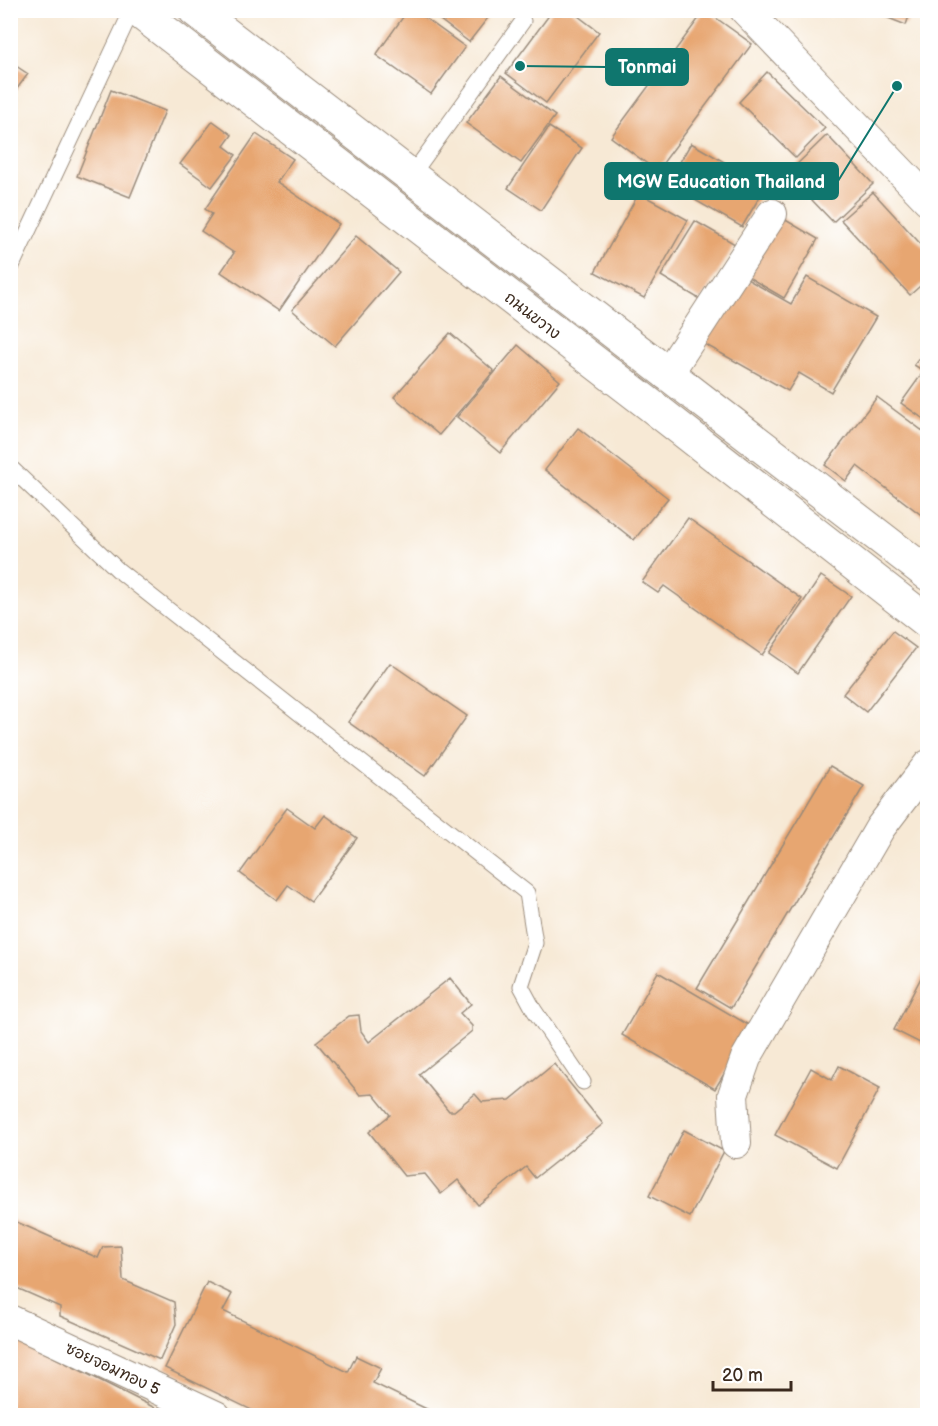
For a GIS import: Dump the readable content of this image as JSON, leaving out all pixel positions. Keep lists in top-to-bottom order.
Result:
{
  "streets": {
    "main road": ["ถนนขวาง"],
    "street": ["ซอยจอมทอง 5"]
  },
  "places": ["Tonmai", "MGW Education Thailand"],
  "scale_bar": "20 m"
}
